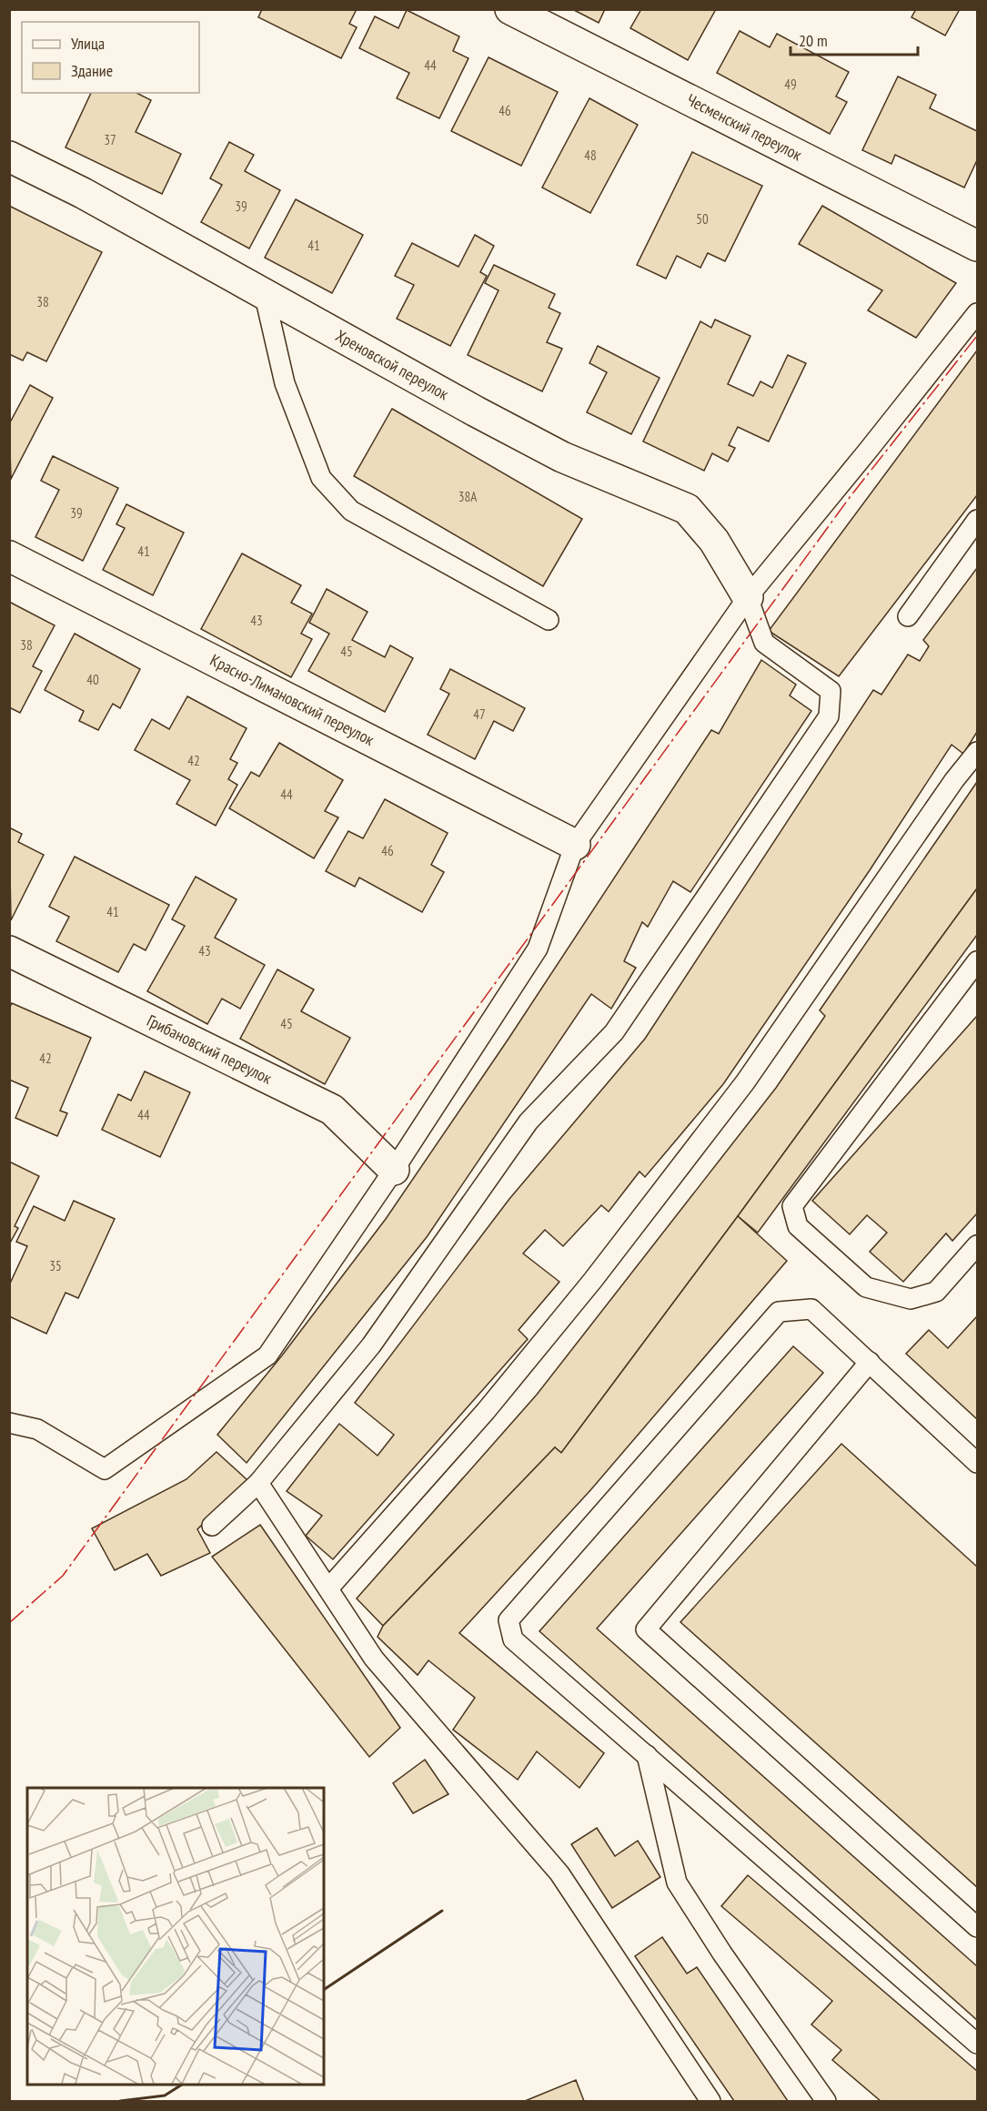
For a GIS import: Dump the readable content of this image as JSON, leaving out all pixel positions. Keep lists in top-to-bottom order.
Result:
{
  "streets": {
    "street": [
      "Чесменский переулок",
      "Хреновской переулок",
      "Красно-Лимановский переулок",
      "Грибановский переулок"
    ]
  },
  "house_numbers": [
    "44",
    "49",
    "46",
    "37",
    "48",
    "39",
    "50",
    "41",
    "38",
    "38А",
    "39",
    "41",
    "43",
    "38",
    "45",
    "40",
    "47",
    "42",
    "44",
    "46",
    "41",
    "43",
    "45",
    "42",
    "44",
    "35"
  ],
  "legend": ["Улица", "Здание"],
  "scale_bar": "20 m"
}
